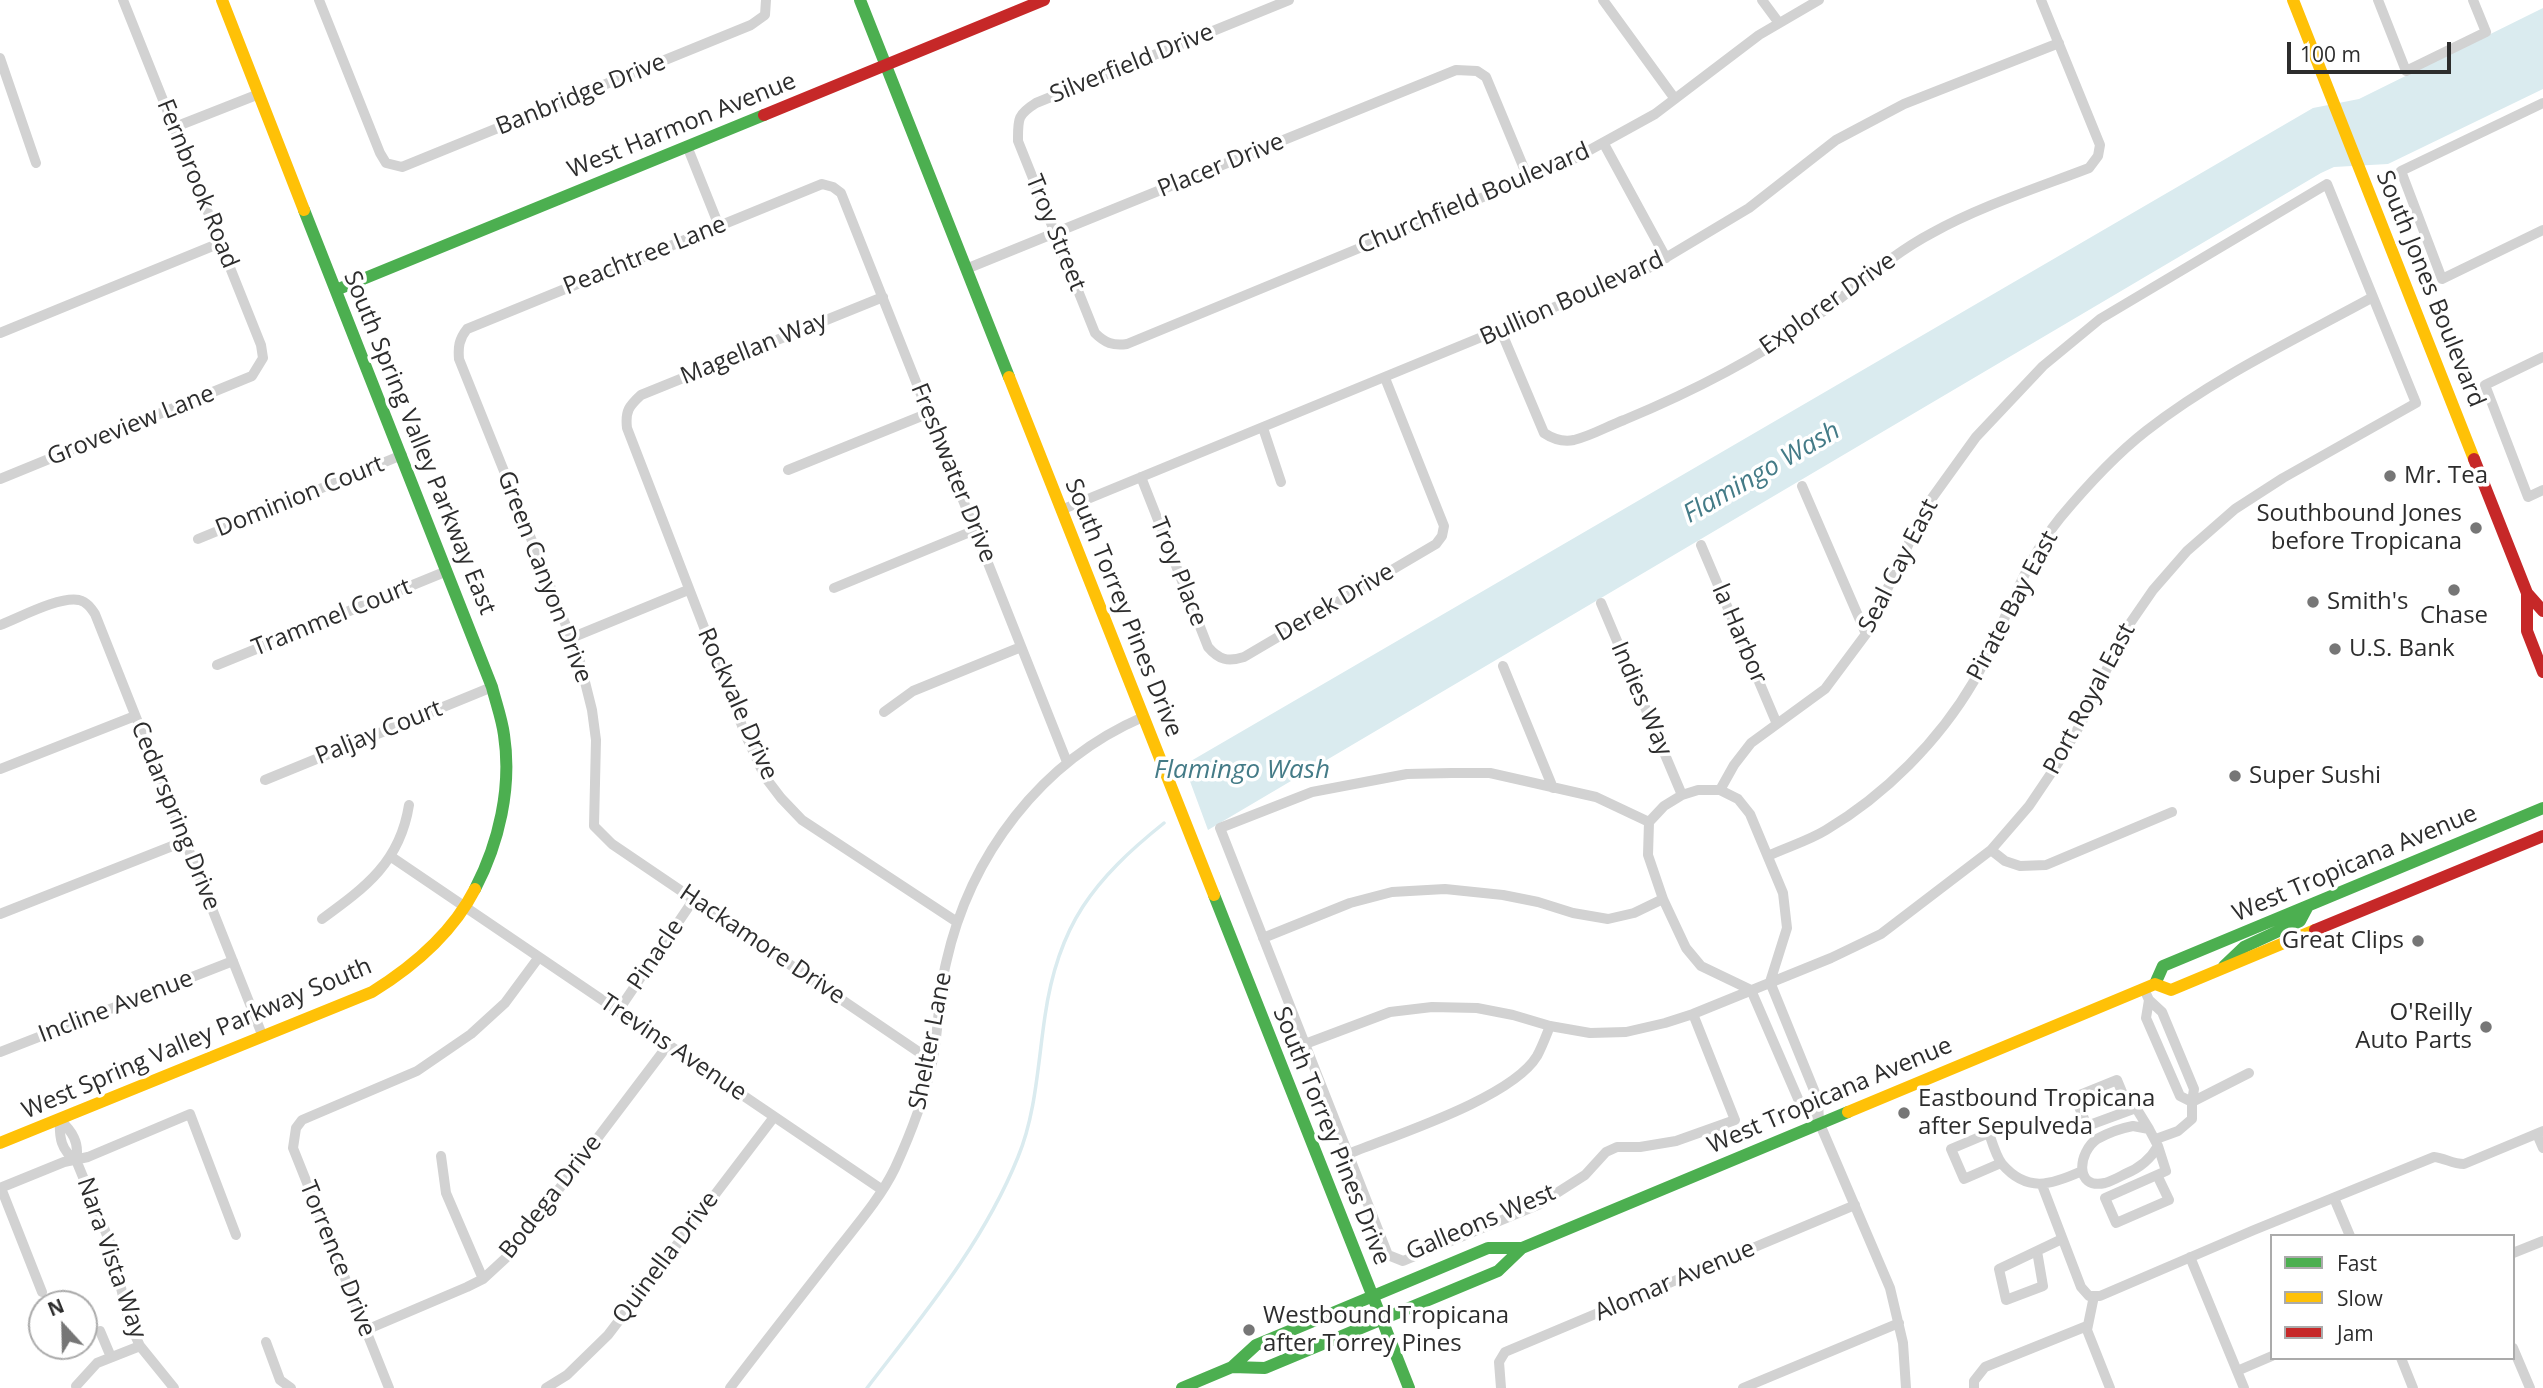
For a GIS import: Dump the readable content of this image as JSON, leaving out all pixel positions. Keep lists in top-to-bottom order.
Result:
{
  "streets": {
    "main road": [
      "West Harmon Avenue",
      "South Jones Boulevard",
      "South Spring Valley Parkway East",
      "South Torrey Pines Drive",
      "West Tropicana Avenue",
      "West Spring Valley Parkway South"
    ],
    "street": [
      "Silverfield Drive",
      "Banbridge Drive",
      "Placer Drive",
      "Fernbrook Road",
      "Churchfield Boulevard",
      "Troy Street",
      "Peachtree Lane",
      "Bullion Boulevard",
      "Explorer Drive",
      "Magellan Way",
      "Groveview Lane",
      "Freshwater Drive",
      "Dominion Court",
      "Seal Cay East",
      "Troy Place",
      "Green Canyon Drive",
      "Derek Drive",
      "Pirate Bay East",
      "Trammel Court",
      "la Harbor",
      "Indies Way",
      "Port Royal East",
      "Rockvale Drive",
      "Paljay Court",
      "Cedarspring Drive",
      "Hackamore Drive",
      "Pinacle",
      "Incline Avenue",
      "Shelter Lane",
      "Trevins Avenue",
      "Bodega Drive",
      "Galleons West",
      "Nara Vista Way",
      "Quinella Drive",
      "Torrence Drive",
      "Alomar Avenue"
    ]
  },
  "crossings": [
    ["Silverfield Drive", "Troy Street"],
    ["West Harmon Avenue", "South Spring Valley Parkway East"],
    ["West Harmon Avenue", "South Torrey Pines Drive"],
    ["Placer Drive", "Churchfield Boulevard"],
    ["Placer Drive", "Troy Street"],
    ["Placer Drive", "South Torrey Pines Drive"],
    ["Fernbrook Road", "Groveview Lane"],
    ["Churchfield Boulevard", "Troy Street"],
    ["Peachtree Lane", "Freshwater Drive"],
    ["Peachtree Lane", "Green Canyon Drive"],
    ["Bullion Boulevard", "Explorer Drive"],
    ["Bullion Boulevard", "Troy Place"],
    ["Bullion Boulevard", "Derek Drive"],
    ["Bullion Boulevard", "South Torrey Pines Drive"],
    ["Magellan Way", "Freshwater Drive"],
    ["Magellan Way", "Rockvale Drive"],
    ["South Spring Valley Parkway East", "Dominion Court"],
    ["South Spring Valley Parkway East", "Trammel Court"],
    ["South Spring Valley Parkway East", "Paljay Court"],
    ["South Spring Valley Parkway East", "West Spring Valley Parkway South"],
    ["South Spring Valley Parkway East", "Trevins Avenue"],
    ["Freshwater Drive", "Shelter Lane"],
    ["Seal Cay East", "Pirate Bay East"],
    ["Seal Cay East", "la Harbor"],
    ["Seal Cay East", "Port Royal East"],
    ["Troy Place", "Derek Drive"],
    ["Green Canyon Drive", "Hackamore Drive"],
    ["Pirate Bay East", "Port Royal East"],
    ["South Torrey Pines Drive", "West Tropicana Avenue"],
    ["South Torrey Pines Drive", "Shelter Lane"],
    ["Port Royal East", "Galleons West"],
    ["Rockvale Drive", "Shelter Lane"],
    ["Cedarspring Drive", "Incline Avenue"],
    ["Cedarspring Drive", "West Spring Valley Parkway South"],
    ["Hackamore Drive", "Pinacle"],
    ["Hackamore Drive", "Shelter Lane"],
    ["Pinacle", "Trevins Avenue"],
    ["West Spring Valley Parkway South", "Trevins Avenue"],
    ["West Spring Valley Parkway South", "Nara Vista Way"],
    ["Shelter Lane", "Trevins Avenue"],
    ["Trevins Avenue", "Bodega Drive"],
    ["Trevins Avenue", "Quinella Drive"],
    ["Trevins Avenue", "Torrence Drive"],
    ["Bodega Drive", "Torrence Drive"]
  ],
  "water": ["Flamingo Wash"],
  "places": [
    "Mr. Tea",
    "Southbound Jones before Tropicana",
    "Chase",
    "Smith's",
    "U.S. Bank",
    "Super Sushi",
    "Great Clips",
    "O'Reilly Auto Parts",
    "Eastbound Tropicana after Sepulveda",
    "Westbound Tropicana after Torrey Pines"
  ],
  "legend": ["Fast", "Slow", "Jam"],
  "scale_bar": "100 m",
  "north": "top"
}
